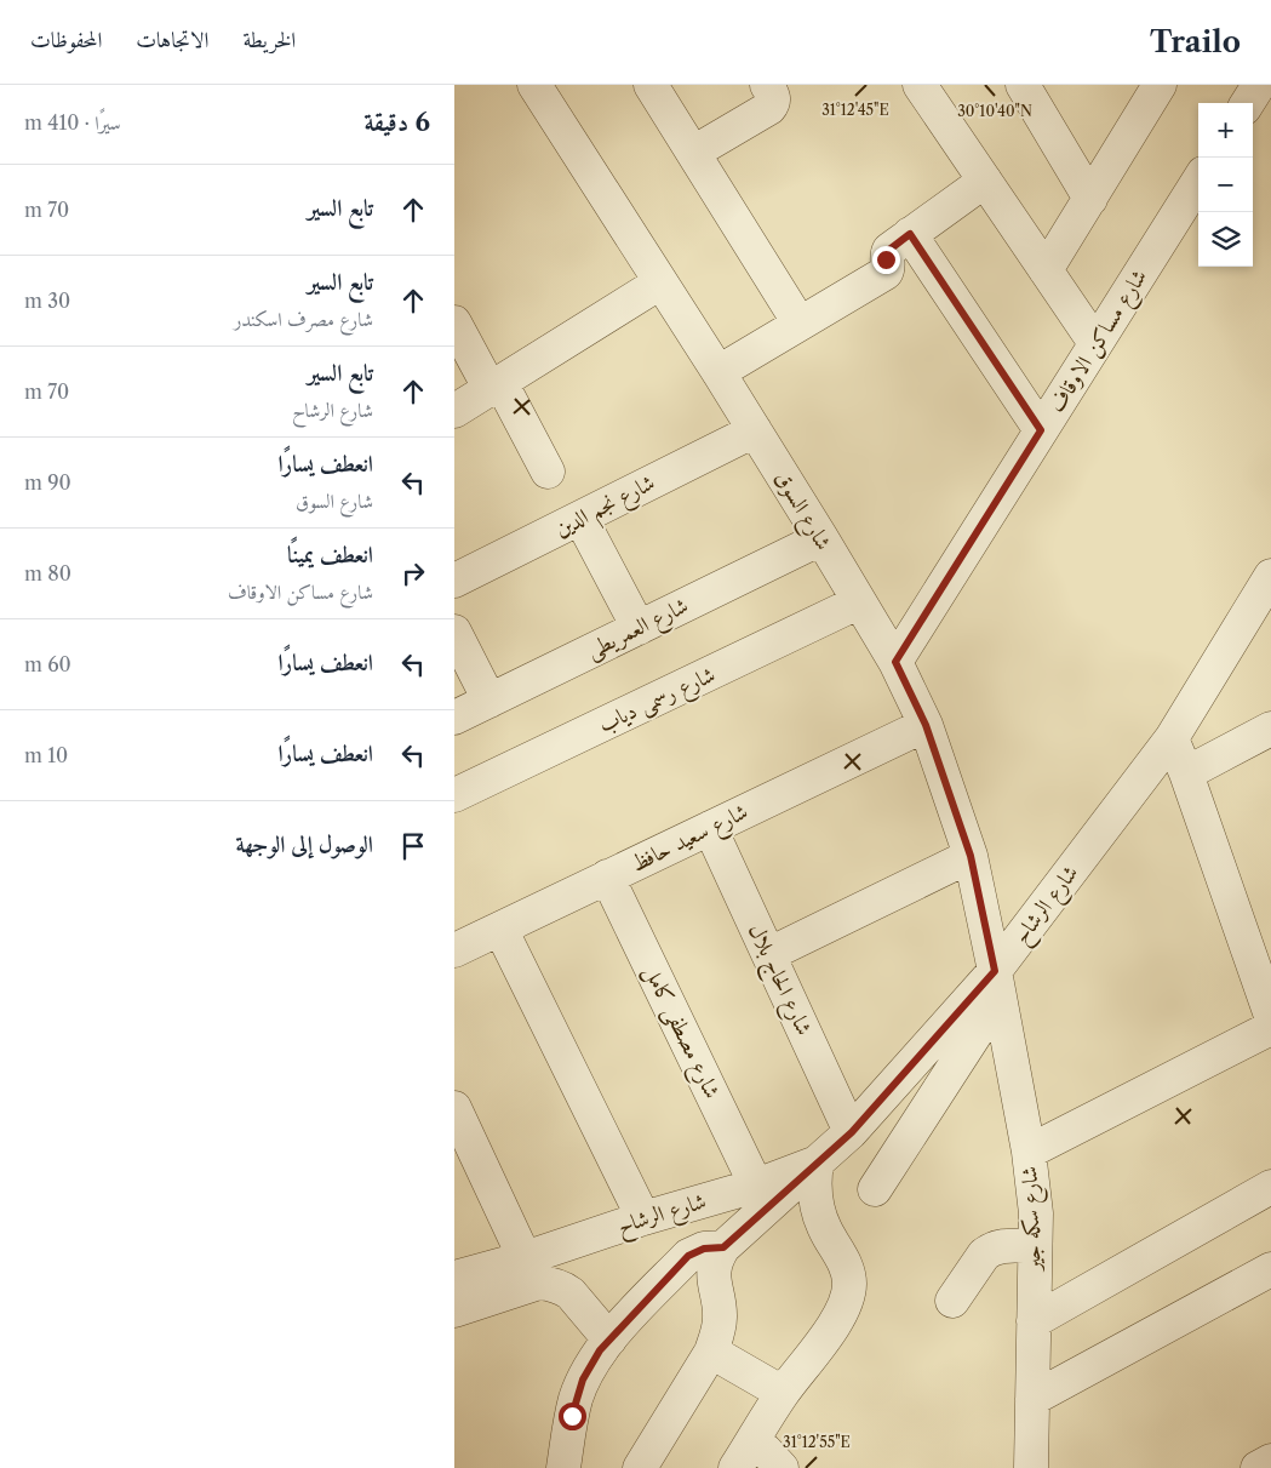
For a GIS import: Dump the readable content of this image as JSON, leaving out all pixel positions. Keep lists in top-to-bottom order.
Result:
{
  "streets": {
    "street": [
      "شارع مساكن الاوقاف",
      "شارع نجم الدين",
      "شارع السوق",
      "شارع العمريطى",
      "شارع رسمى دياب",
      "شارع سعيد حافظ",
      "شارع الرشاح",
      "شارع الحاج بلال",
      "شارع مصطفى كامل",
      "شارع سكه جير"
    ]
  },
  "crossings": [
    ["شارع مساكن الاوقاف", "شارع السوق"],
    ["شارع نجم الدين", "شارع السوق"],
    ["شارع السوق", "شارع العمريطى"],
    ["شارع السوق", "شارع رسمى دياب"],
    ["شارع السوق", "شارع سعيد حافظ"],
    ["شارع السوق", "شارع الرشاح"],
    ["شارع السوق", "شارع سكه جير"],
    ["شارع سعيد حافظ", "شارع الحاج بلال"],
    ["شارع سعيد حافظ", "شارع مصطفى كامل"],
    ["شارع الرشاح", "شارع الحاج بلال"],
    ["شارع الرشاح", "شارع مصطفى كامل"],
    ["شارع الرشاح", "شارع سكه جير"]
  ],
  "page": {
    "header": "Trailo",
    "nav": ["الخريطة", "الاتجاهات", "المحفوظات"],
    "heading": ["6 دقيقة", "سيرًا · 410 m"],
    "map_buttons": ["+", "−"],
    "list": [
      ["تابع السير", "70 m"],
      ["تابع السير", "شارع مصرف اسكندر", "30 m"],
      ["تابع السير", "شارع الرشاح", "70 m"],
      ["انعطف يسارًا", "شارع السوق", "90 m"],
      ["انعطف يمينًا", "شارع مساكن الاوقاف", "80 m"],
      ["انعطف يسارًا", "60 m"],
      ["انعطف يسارًا", "10 m"],
      "الوصول إلى الوجهة"
    ]
  },
  "coordinates": ["31°12'45\"E", "30°10'40\"N", "31°12'55\"E"]
}
